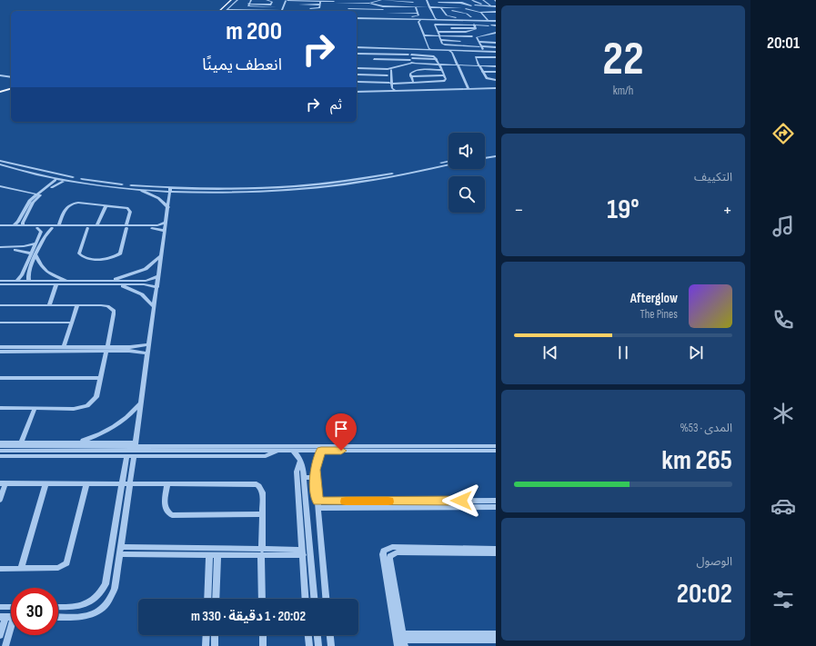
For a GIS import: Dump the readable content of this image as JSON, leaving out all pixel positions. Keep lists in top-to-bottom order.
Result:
{
  "page": {
    "tabs": "20:01",
    "tile": [
      ["22", "km/h"],
      "التكييف",
      ["المدى · 53%", "265 km"],
      ["الوصول", "20:02"]
    ],
    "turn": ["200 m", "انعطف يمينًا"],
    "then": "ثم",
    "heat": ["−", "19°", "+"],
    "song": ["Afterglow", "The Pines"],
    "limit": "30",
    "trip": "20:02 · 1 دقيقة · 330 m"
  }
}
